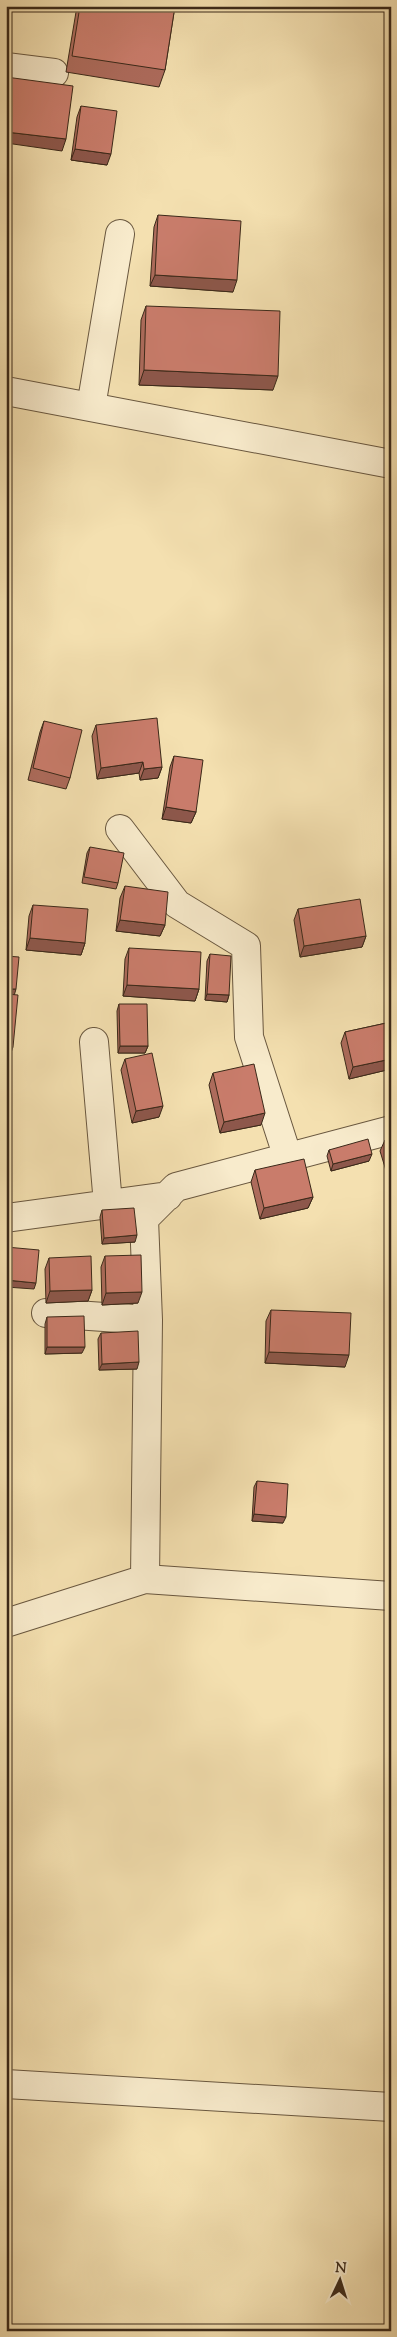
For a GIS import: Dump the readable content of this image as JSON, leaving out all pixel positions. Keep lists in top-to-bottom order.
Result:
{
  "north": "top"
}
